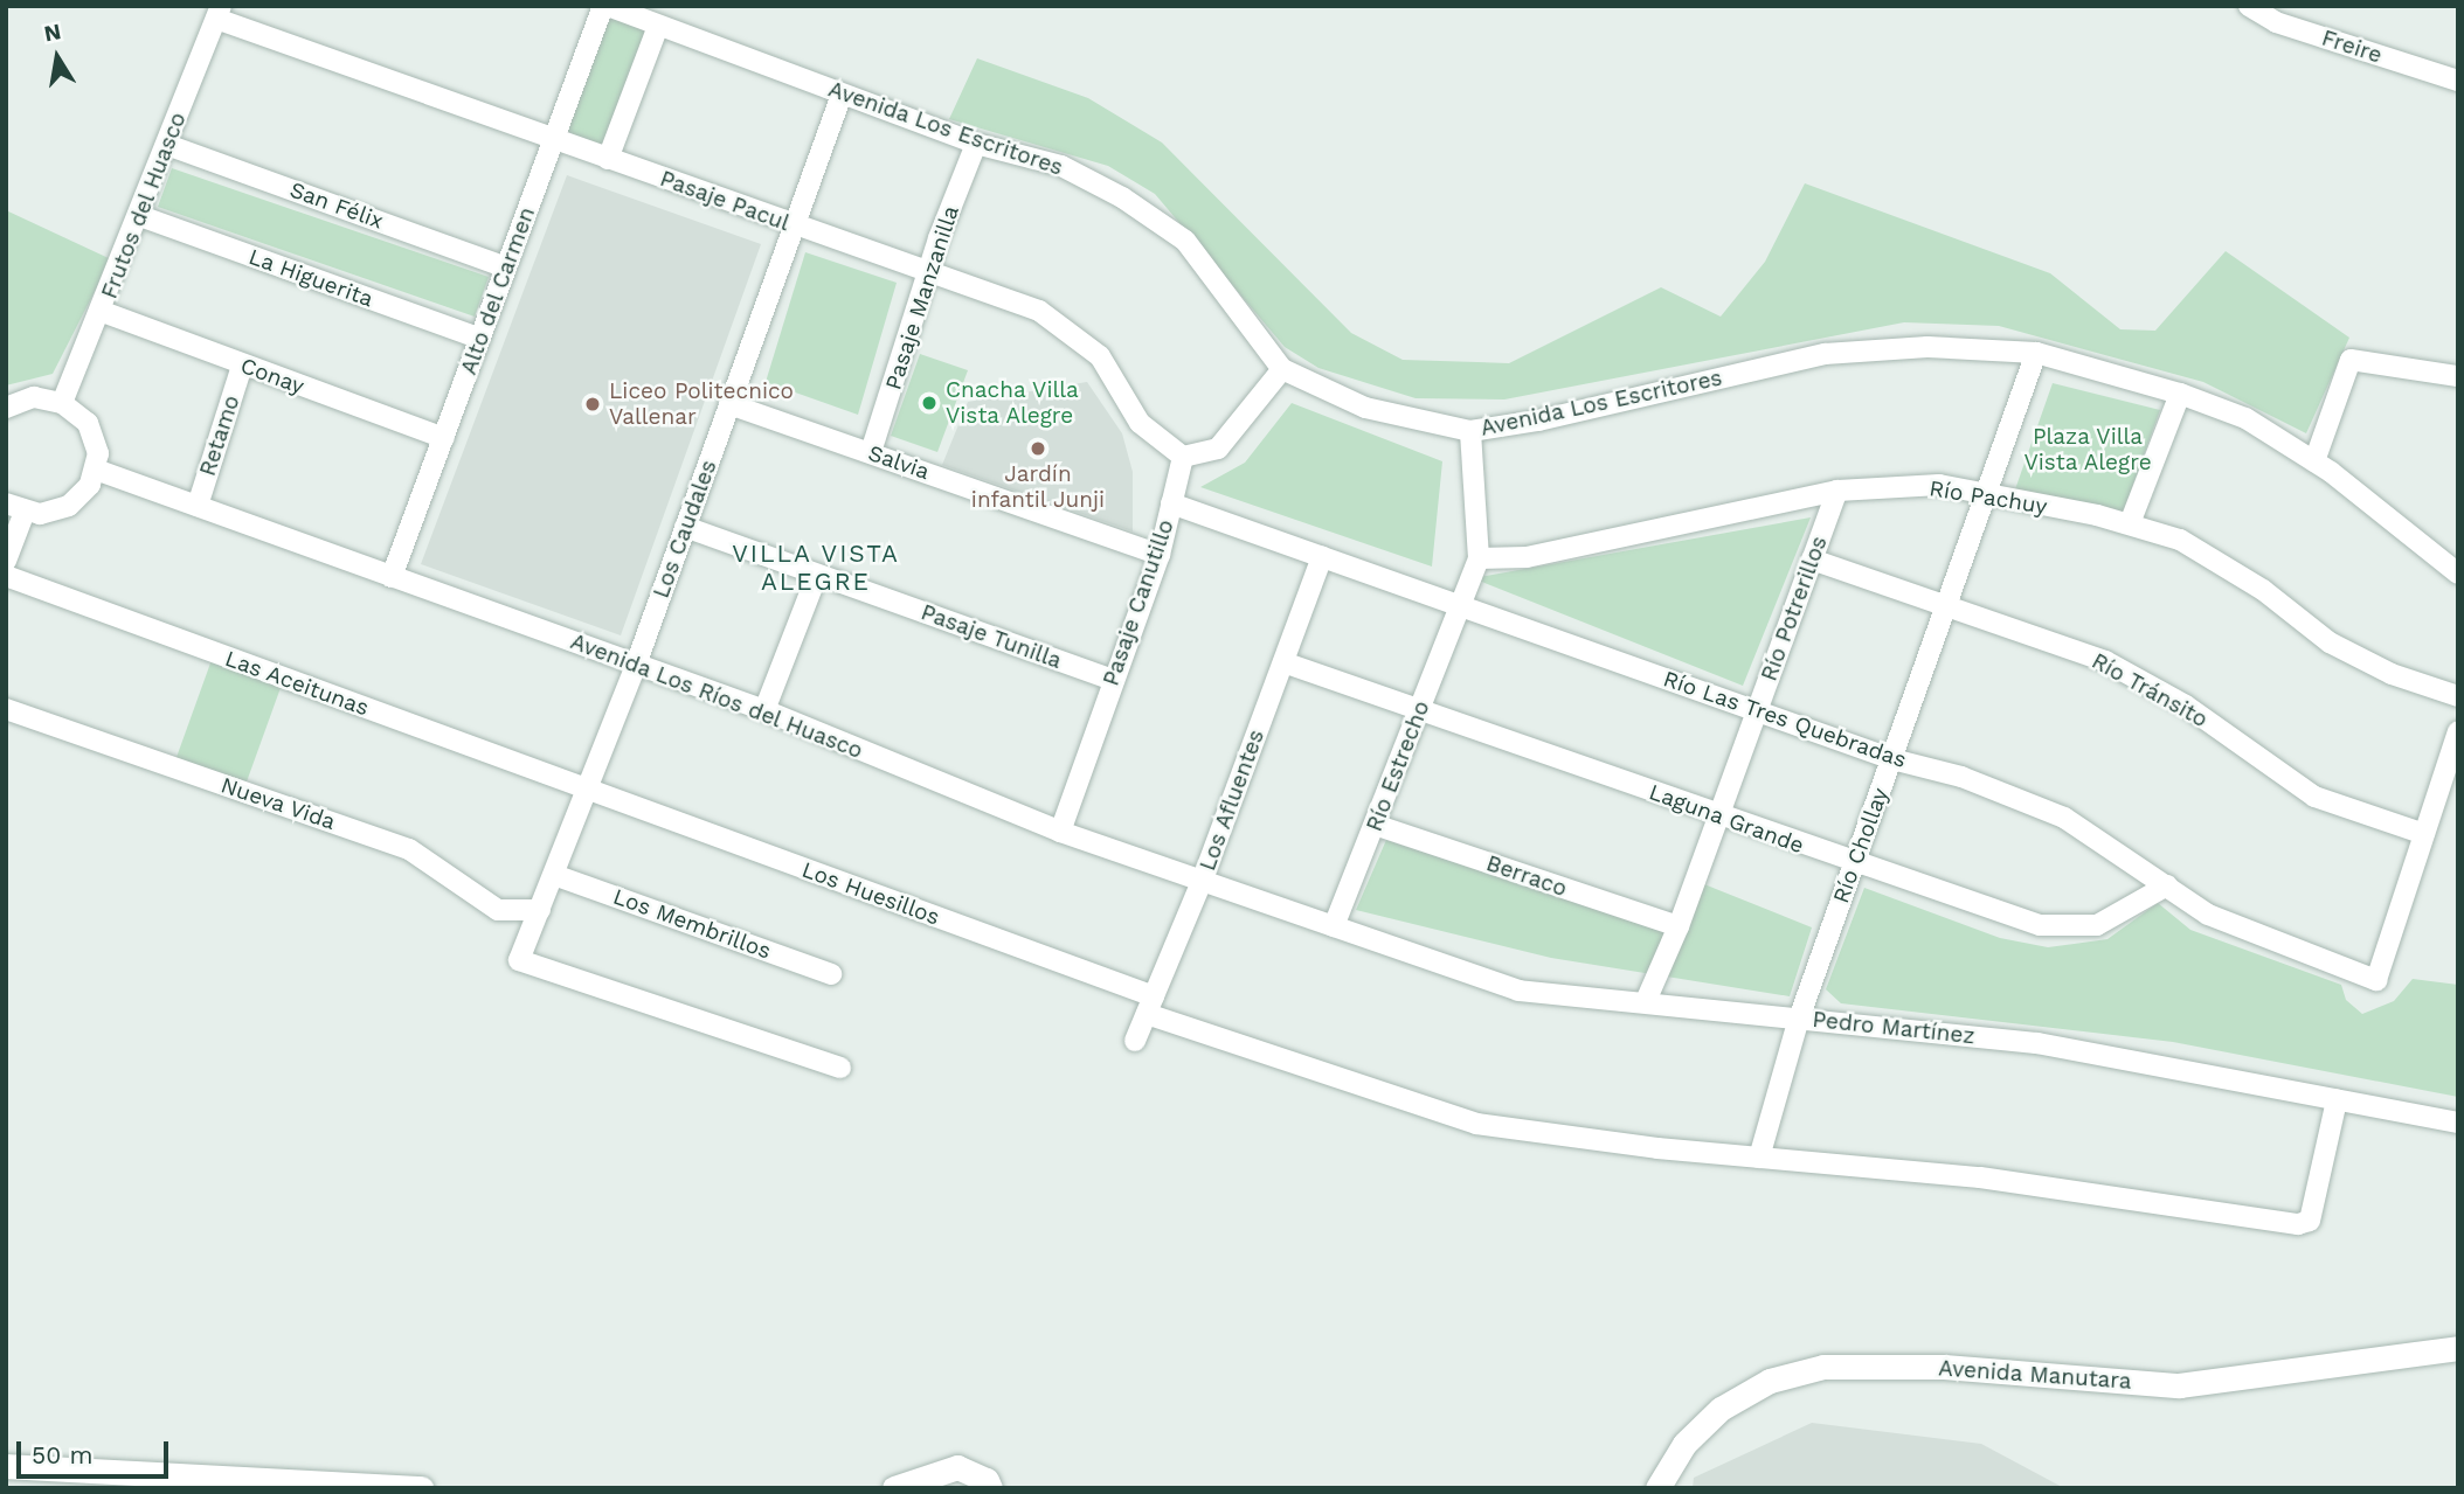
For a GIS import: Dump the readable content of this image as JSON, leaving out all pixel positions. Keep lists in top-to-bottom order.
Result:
{
  "streets": {
    "main road": ["Avenida Manutara"],
    "street": [
      "Freire",
      "Avenida Los Escritores",
      "Pasaje Pacul",
      "Frutos del Huasco",
      "San Félix",
      "La Higuerita",
      "Alto del Carmen",
      "Pasaje Manzanilla",
      "Conay",
      "Retamo",
      "Salvia",
      "Río Pachuy",
      "Los Caudales",
      "Pasaje Canutillo",
      "Río Potrerillos",
      "Pasaje Tunilla",
      "Las Aceitunas",
      "Río Tránsito",
      "Avenida Los Ríos del Huasco",
      "Río Las Tres Quebradas",
      "Río Estrecho",
      "Los Afluentes",
      "Nueva Vida",
      "Laguna Grande",
      "Río Chollay",
      "Berraco",
      "Los Huesillos",
      "Los Membrillos",
      "Pedro Martínez"
    ]
  },
  "crossings": [
    ["Avenida Los Escritores", "Alto del Carmen"],
    ["Avenida Los Escritores", "Pasaje Manzanilla"],
    ["Avenida Los Escritores", "Los Caudales"],
    ["Avenida Los Escritores", "Río Chollay"],
    ["Pasaje Pacul", "Frutos del Huasco"],
    ["Pasaje Pacul", "Alto del Carmen"],
    ["Pasaje Pacul", "Pasaje Manzanilla"],
    ["Pasaje Pacul", "Los Caudales"],
    ["Pasaje Pacul", "Pasaje Canutillo"],
    ["Frutos del Huasco", "San Félix"],
    ["Frutos del Huasco", "La Higuerita"],
    ["Frutos del Huasco", "Conay"],
    ["San Félix", "Alto del Carmen"],
    ["La Higuerita", "Alto del Carmen"],
    ["Alto del Carmen", "Conay"],
    ["Alto del Carmen", "Avenida Los Ríos del Huasco"],
    ["Pasaje Manzanilla", "Salvia"],
    ["Conay", "Retamo"],
    ["Retamo", "Avenida Los Ríos del Huasco"],
    ["Salvia", "Los Caudales"],
    ["Salvia", "Pasaje Canutillo"],
    ["Río Pachuy", "Río Potrerillos"],
    ["Río Pachuy", "Río Chollay"],
    ["Los Caudales", "Pasaje Tunilla"],
    ["Los Caudales", "Las Aceitunas"],
    ["Los Caudales", "Avenida Los Ríos del Huasco"],
    ["Los Caudales", "Nueva Vida"],
    ["Los Caudales", "Los Huesillos"],
    ["Los Caudales", "Los Membrillos"],
    ["Pasaje Canutillo", "Pasaje Tunilla"],
    ["Pasaje Canutillo", "Avenida Los Ríos del Huasco"],
    ["Pasaje Canutillo", "Río Las Tres Quebradas"],
    ["Río Potrerillos", "Río Tránsito"],
    ["Río Potrerillos", "Río Las Tres Quebradas"],
    ["Río Potrerillos", "Laguna Grande"],
    ["Río Potrerillos", "Berraco"],
    ["Río Potrerillos", "Pedro Martínez"],
    ["Las Aceitunas", "Los Huesillos"],
    ["Río Tránsito", "Río Las Tres Quebradas"],
    ["Río Tránsito", "Río Chollay"],
    ["Avenida Los Ríos del Huasco", "Río Estrecho"],
    ["Avenida Los Ríos del Huasco", "Los Afluentes"],
    ["Avenida Los Ríos del Huasco", "Pedro Martínez"],
    ["Río Las Tres Quebradas", "Río Estrecho"],
    ["Río Las Tres Quebradas", "Los Afluentes"],
    ["Río Las Tres Quebradas", "Laguna Grande"],
    ["Río Las Tres Quebradas", "Río Chollay"],
    ["Río Estrecho", "Laguna Grande"],
    ["Río Estrecho", "Berraco"],
    ["Río Estrecho", "Pedro Martínez"],
    ["Los Afluentes", "Laguna Grande"],
    ["Los Afluentes", "Los Huesillos"],
    ["Laguna Grande", "Río Chollay"],
    ["Río Chollay", "Los Huesillos"],
    ["Río Chollay", "Pedro Martínez"],
    ["Los Huesillos", "Pedro Martínez"]
  ],
  "districts": ["VILLA VISTA ALEGRE"],
  "parks": ["Plaza Villa Vista Alegre"],
  "places": ["Cnacha Villa Vista Alegre", "Liceo Politecnico Vallenar", "Jardín infantil Junji"],
  "scale_bar": "50 m",
  "north": "top"
}
